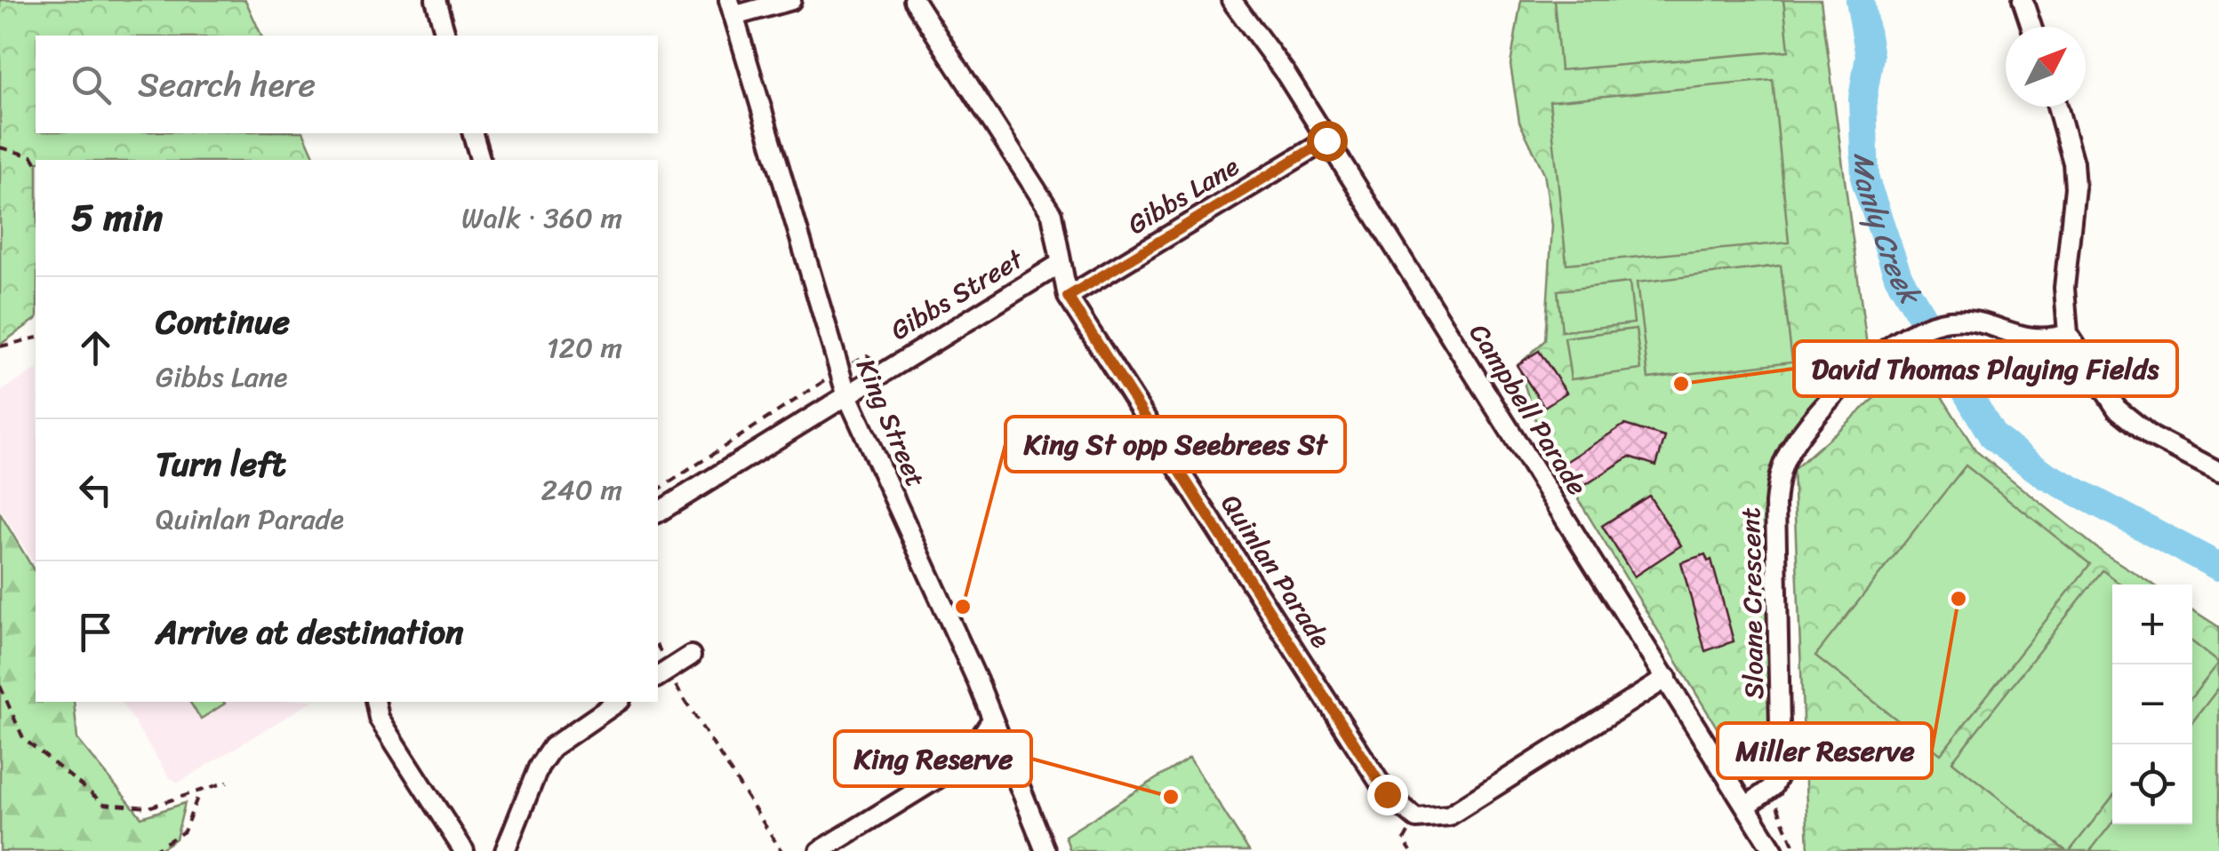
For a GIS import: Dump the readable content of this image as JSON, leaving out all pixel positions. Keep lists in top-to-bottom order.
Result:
{
  "streets": {
    "street": [
      "Gibbs Lane",
      "Gibbs Street",
      "Campbell Parade",
      "King Street",
      "Quinlan Parade",
      "Sloane Crescent"
    ]
  },
  "crossings": [
    ["Gibbs Lane", "Campbell Parade"],
    ["Gibbs Lane", "Quinlan Parade"],
    ["Gibbs Street", "King Street"],
    ["Gibbs Street", "Quinlan Parade"],
    ["Campbell Parade", "Quinlan Parade"],
    ["Campbell Parade", "Sloane Crescent"]
  ],
  "water": ["Manly Creek"],
  "places": [
    "David Thomas Playing Fields",
    "Miller Reserve",
    "King St opp Seebrees St",
    "King Reserve"
  ],
  "north": "top right",
  "page": {
    "search": "Search here",
    "heading": ["5 min", "Walk · 360 m"],
    "list": [
      ["Continue", "Gibbs Lane", "120 m"],
      ["Turn left", "Quinlan Parade", "240 m"],
      "Arrive at destination"
    ],
    "map_buttons": ["+", "−"]
  }
}
